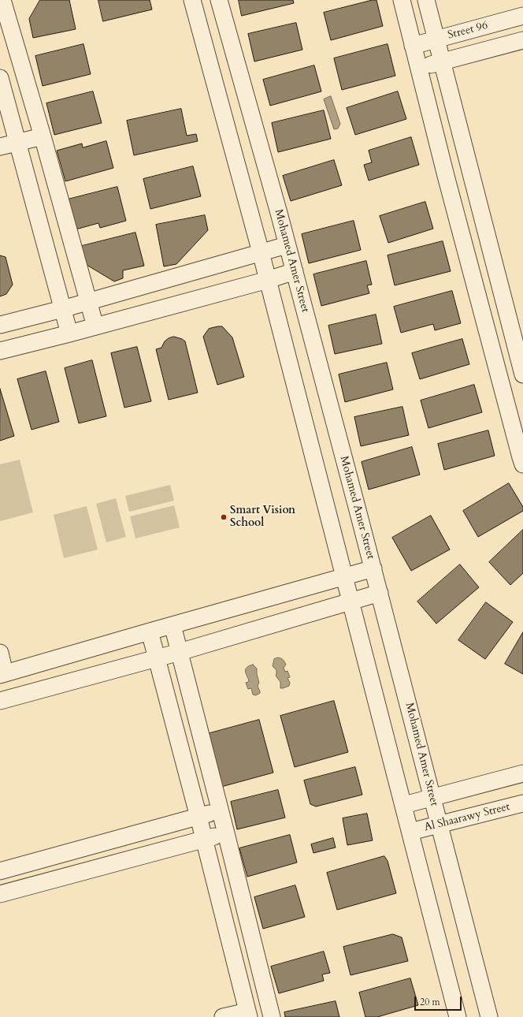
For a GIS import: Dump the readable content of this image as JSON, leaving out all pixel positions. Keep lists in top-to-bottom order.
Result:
{
  "streets": {
    "street": ["Street 96", "Mohamed Amer Street", "Al Shaarawy Street"]
  },
  "crossings": [
    ["Mohamed Amer Street", "Al Shaarawy Street"]
  ],
  "places": ["Smart Vision School"],
  "scale_bar": "20 m"
}
